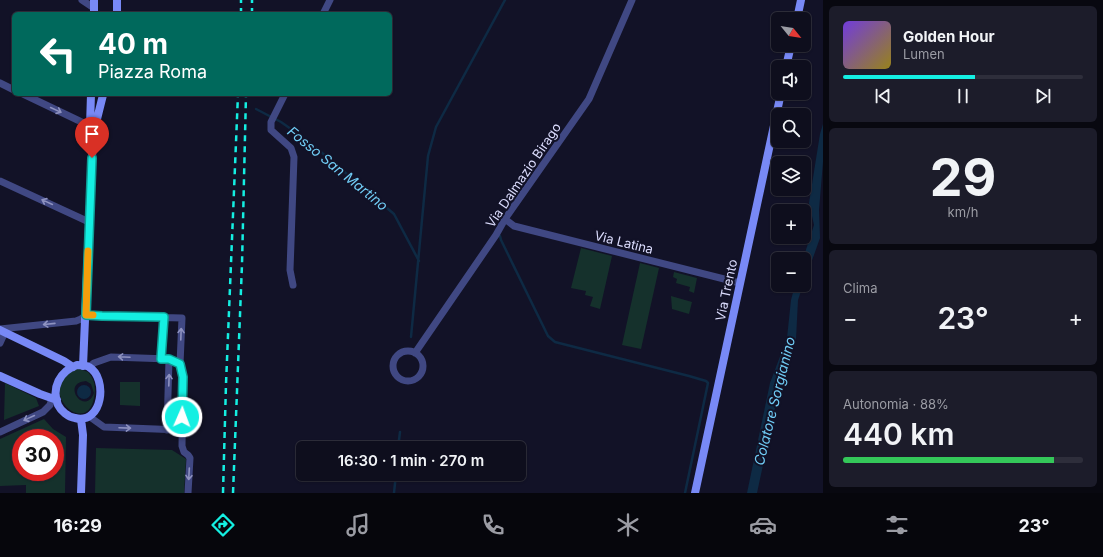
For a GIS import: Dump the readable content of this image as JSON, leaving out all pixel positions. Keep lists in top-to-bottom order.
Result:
{
  "streets": {
    "main road": ["Via Trento"],
    "street": ["Via Dalmazio Birago", "Via Latina"]
  },
  "crossings": [
    ["Via Dalmazio Birago", "Via Latina"],
    ["Via Latina", "Via Trento"]
  ],
  "water": ["Fosso San Martino", "Colatore Sorgianino"],
  "north": "bottom right",
  "page": {
    "map_buttons": ["+", "−"],
    "turn": ["40 m", "Piazza Roma"],
    "song": ["Golden Hour", "Lumen"],
    "tile": [
      ["29", "km/h"],
      "Clima",
      ["Autonomia · 88%", "440 km"]
    ],
    "heat": ["−", "23°", "+"],
    "limit": "30",
    "trip": "16:30 · 1 min · 270 m",
    "tabs": ["16:29", "23°"]
  }
}
